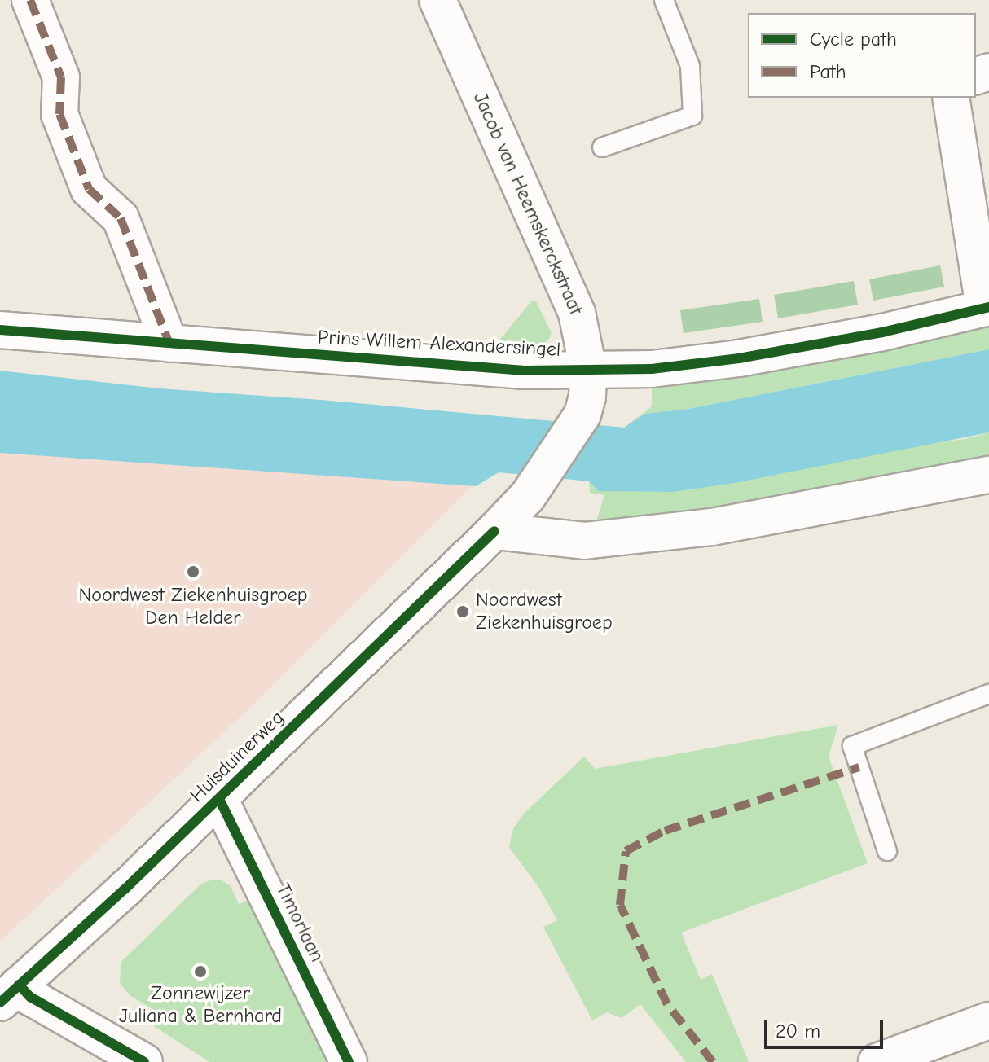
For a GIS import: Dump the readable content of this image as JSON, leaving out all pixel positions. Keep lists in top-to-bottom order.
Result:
{
  "streets": {
    "street": [
      "Jacob van Heemskerckstraat",
      "Prins Willem-Alexandersingel",
      "Huisduinerweg",
      "Timorlaan"
    ]
  },
  "crossings": [
    ["Jacob van Heemskerckstraat", "Prins Willem-Alexandersingel"],
    ["Jacob van Heemskerckstraat", "Huisduinerweg"],
    ["Huisduinerweg", "Timorlaan"]
  ],
  "places": ["Noordwest Ziekenhuisgroep Den Helder", "Noordwest Ziekenhuisgroep", "Zonnewijzer Juliana & Bernhard"],
  "legend": ["Cycle path", "Path"],
  "scale_bar": "20 m"
}
